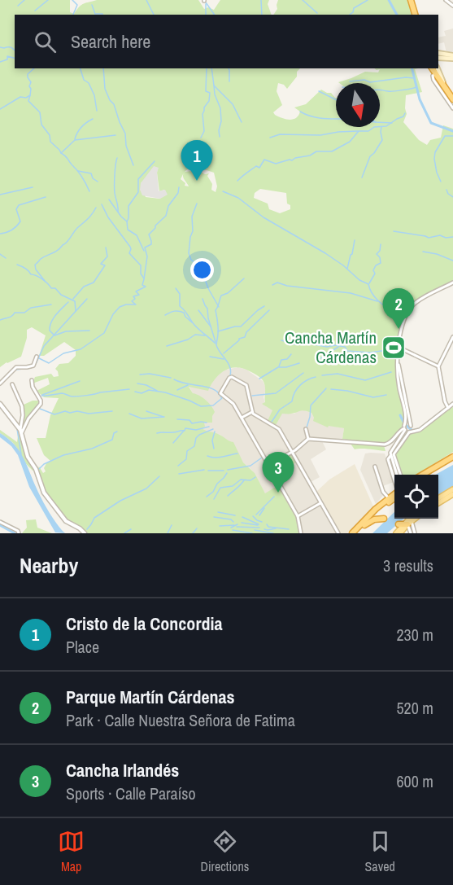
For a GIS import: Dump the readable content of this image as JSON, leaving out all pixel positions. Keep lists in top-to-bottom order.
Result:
{
  "places": {
    "sports": ["Cancha Martín Cárdenas"]
  },
  "north": "bottom",
  "page": {
    "search": "Search here",
    "pins": ["1", "2", "3"],
    "heading": ["Nearby", "3 results"],
    "list": [
      {
        "mark": "1",
        "name": "Cristo de la Concordia",
        "note": "Place",
        "value": "230 m"
      },
      {
        "mark": "2",
        "name": "Parque Martín Cárdenas",
        "note": "Park · Calle Nuestra Señora de Fatima",
        "value": "520 m"
      },
      {
        "mark": "3",
        "name": "Cancha Irlandés",
        "note": "Sports · Calle Paraíso",
        "value": "600 m"
      }
    ],
    "nav": ["Map", "Directions", "Saved"]
  }
}
